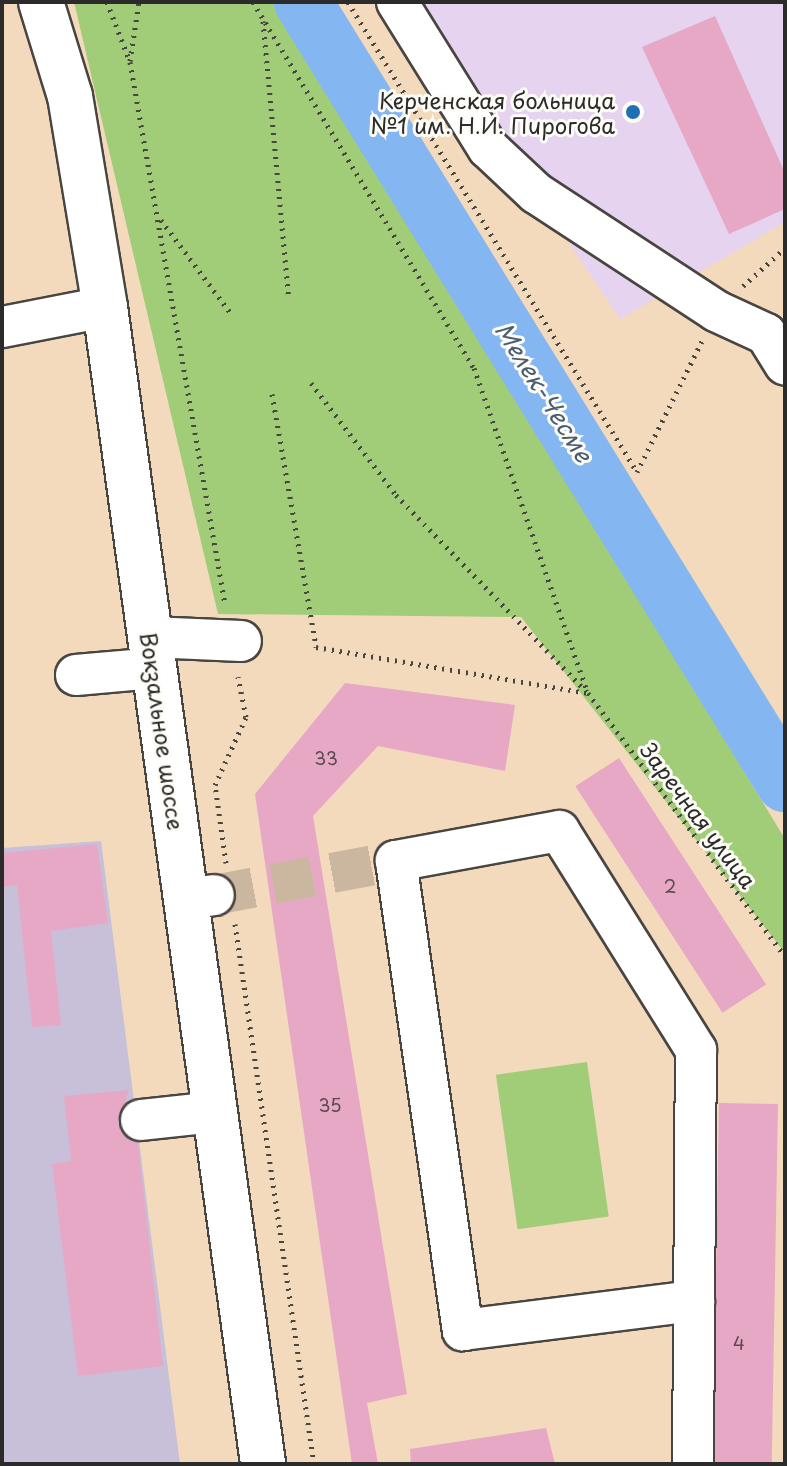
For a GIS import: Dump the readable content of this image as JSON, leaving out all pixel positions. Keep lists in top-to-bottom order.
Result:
{
  "streets": {
    "main road": ["Вокзальное шоссе"],
    "path": ["Заречная улица"]
  },
  "water": ["Мелек-Чесме"],
  "places": ["Керченская больница №1 им. Н.И. Пирогова"],
  "house_numbers": [
    "33",
    "2",
    "35",
    "4"
  ]
}
